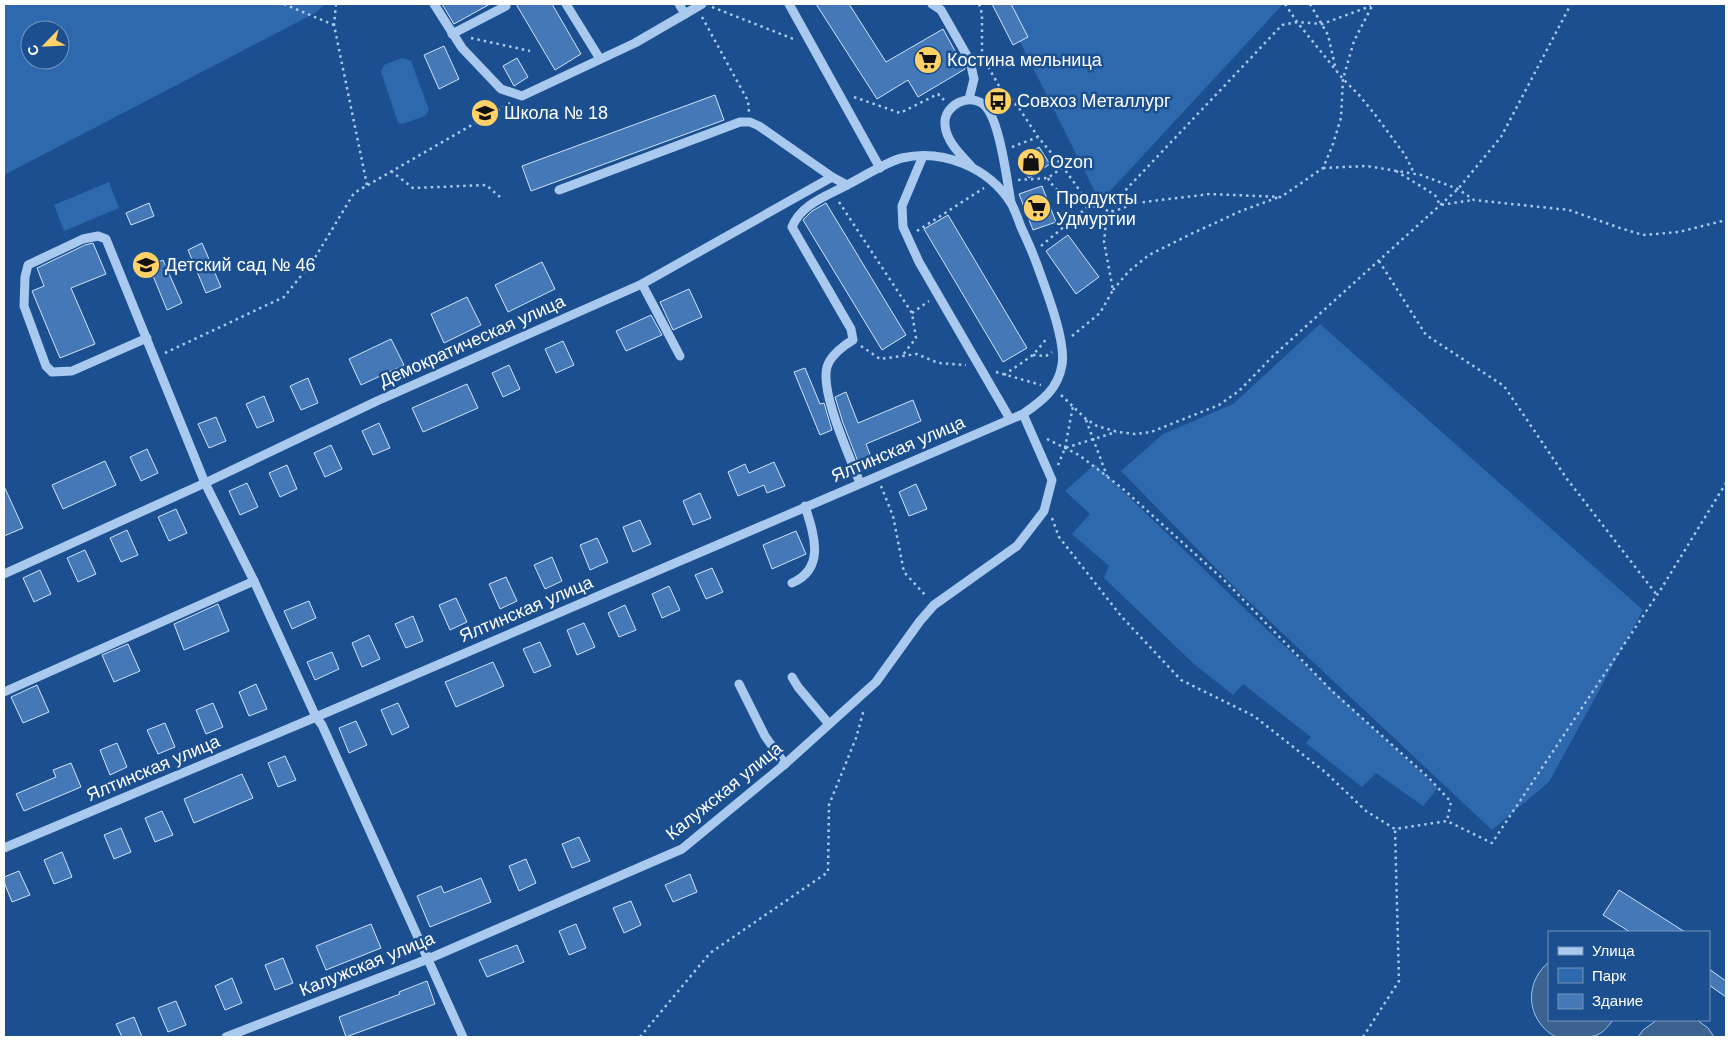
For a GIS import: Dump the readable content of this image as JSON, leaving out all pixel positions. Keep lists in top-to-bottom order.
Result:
{
  "streets": {
    "street": ["Демократическая улица", "Ялтинская улица", "Калужская улица"]
  },
  "places": {
    "supermarket": ["Костина мельница", "Продукты Удмуртии"],
    "bus stop": ["Совхоз Металлург"],
    "school or university": ["Школа № 18", "Детский сад № 46"],
    "shop": ["Ozon"]
  },
  "legend": ["Улица", "Парк", "Здание"],
  "north": "bottom left"
}
